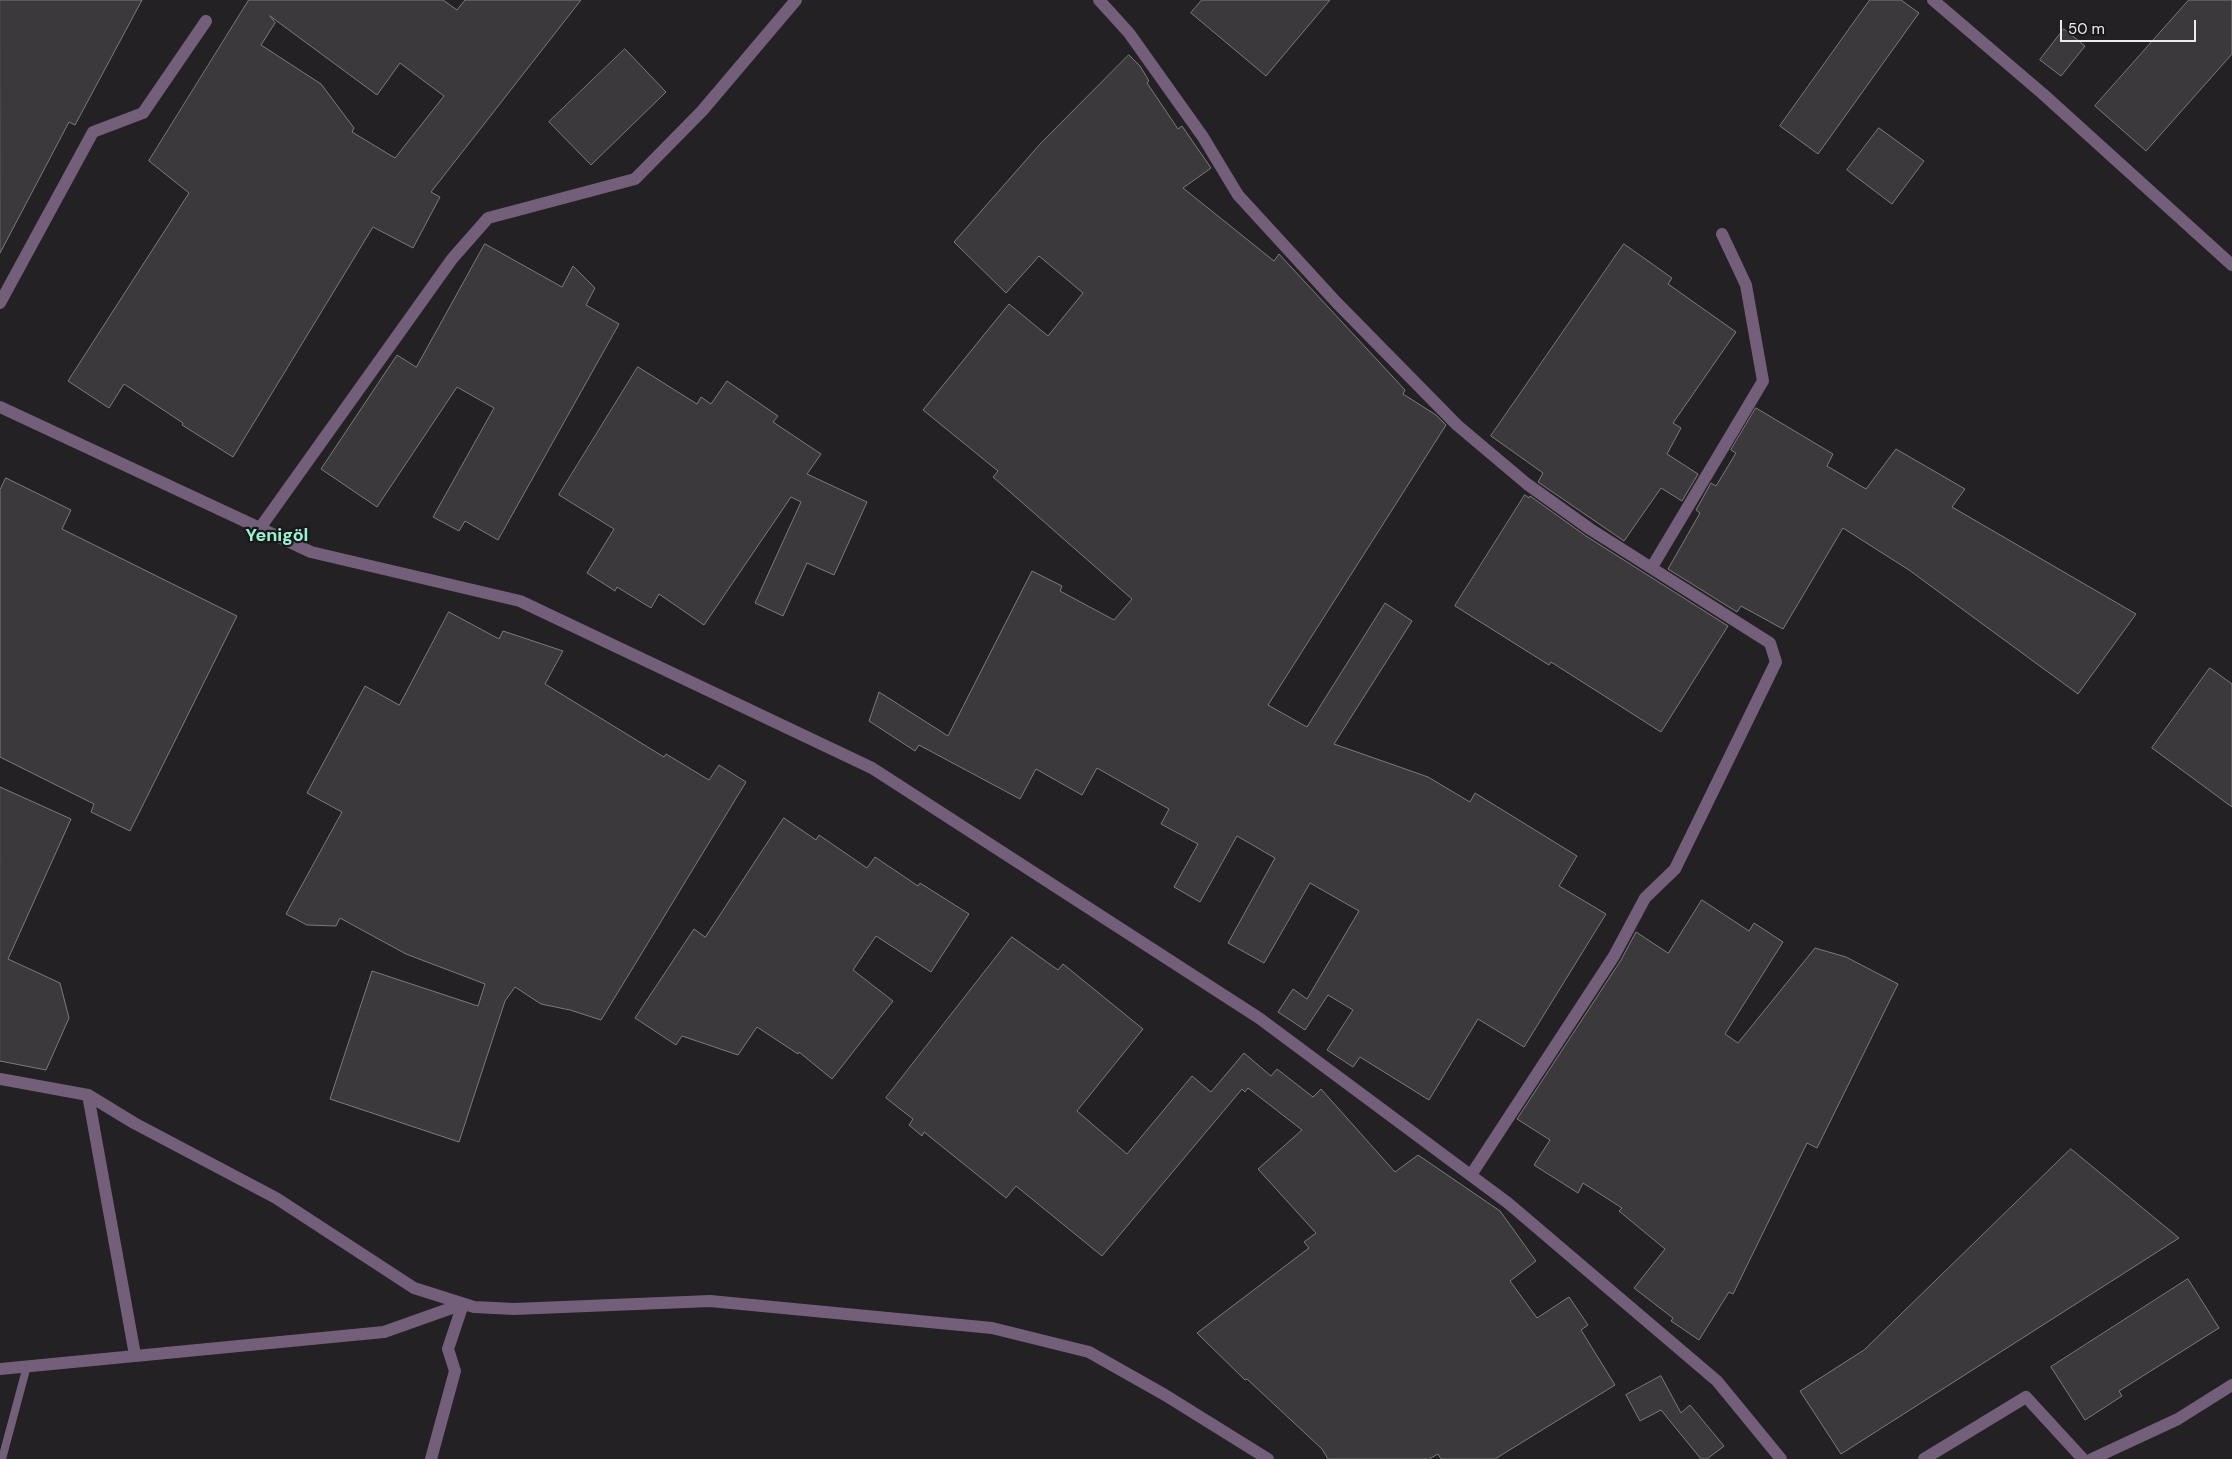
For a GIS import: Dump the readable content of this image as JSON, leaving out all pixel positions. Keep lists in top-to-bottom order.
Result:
{
  "districts": ["Yenigöl"],
  "scale_bar": "50 m"
}
